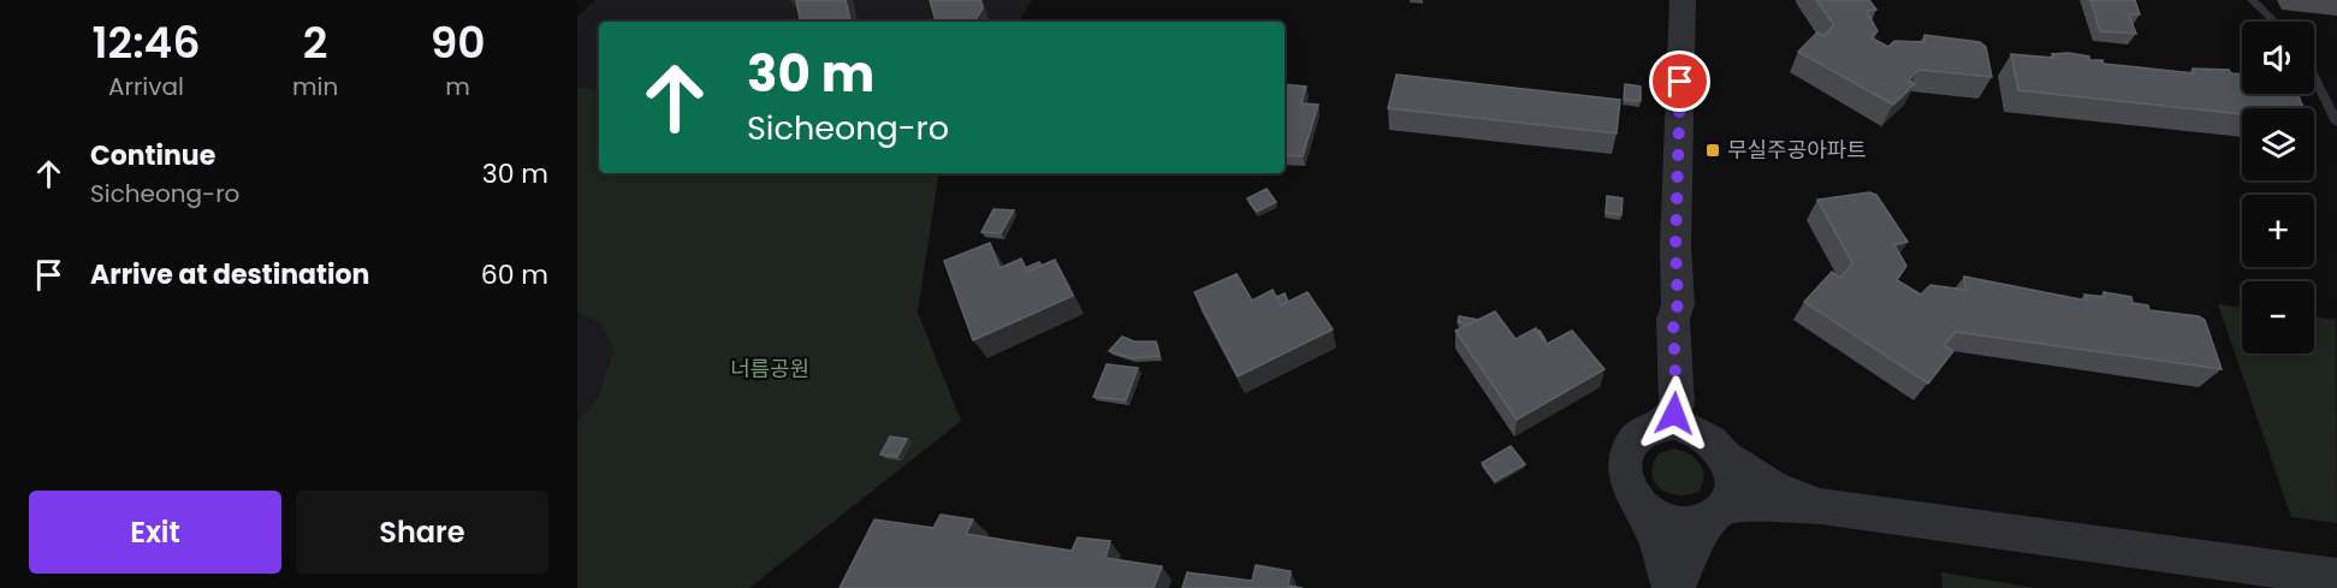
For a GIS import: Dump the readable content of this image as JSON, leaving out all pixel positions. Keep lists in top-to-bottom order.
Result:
{
  "parks": ["너름공원"],
  "places": {
    "transit": ["무실주공아파트"]
  },
  "page": {
    "eta": [
      "12:46",
      "Arrival",
      "2",
      "min",
      "90",
      "m"
    ],
    "map_buttons": ["+", "−"],
    "turn": ["30 m", "Sicheong-ro"],
    "list": [
      {
        "name": "Continue",
        "note": "Sicheong-ro",
        "value": "30 m"
      },
      {
        "name": "Arrive at destination",
        "value": "60 m"
      }
    ],
    "buttons": ["Exit", "Share"]
  }
}
